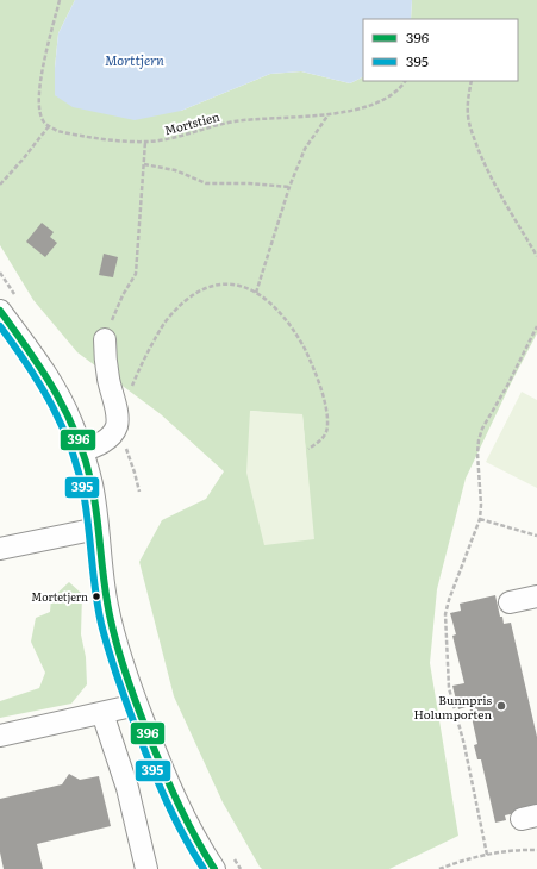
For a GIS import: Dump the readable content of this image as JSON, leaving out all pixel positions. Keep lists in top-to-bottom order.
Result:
{
  "streets": {
    "path": ["Mortstien"]
  },
  "water": ["Morttjern"],
  "places": ["Mortetjern", "Bunnpris Holumporten"],
  "lines": ["transit line 396", "transit line 395"],
  "legend": ["396", "395"]
}
